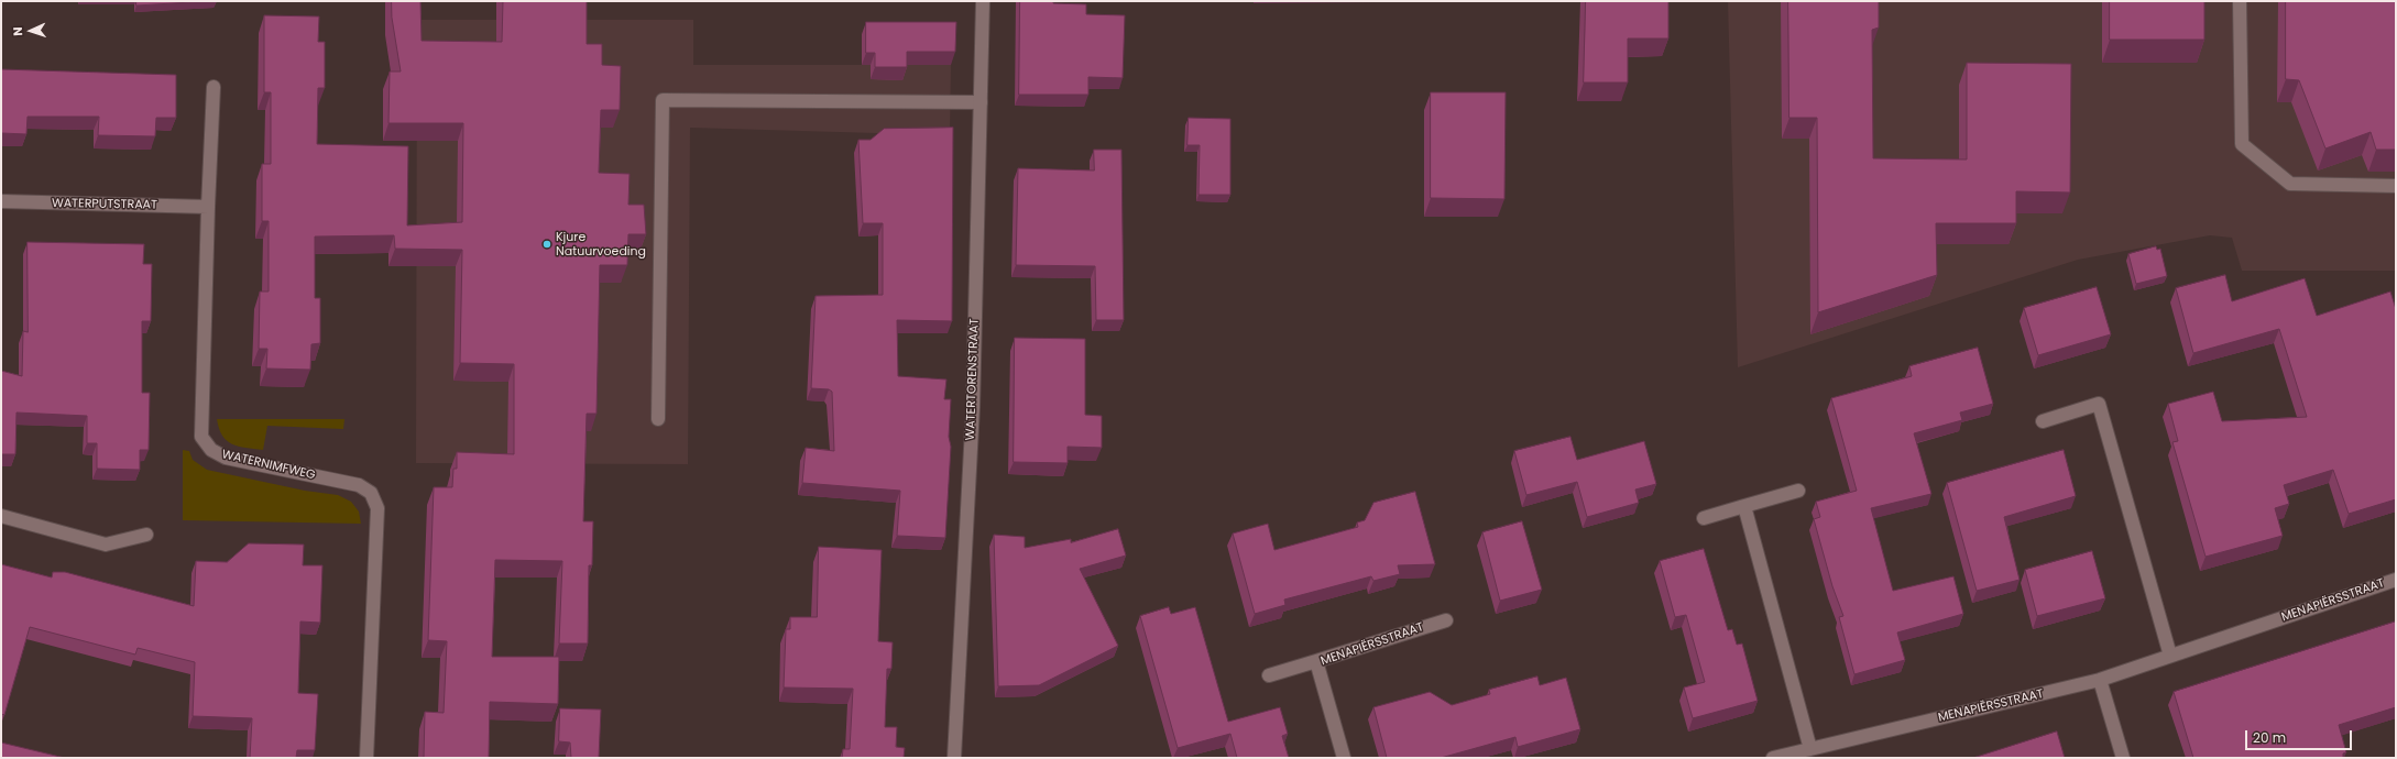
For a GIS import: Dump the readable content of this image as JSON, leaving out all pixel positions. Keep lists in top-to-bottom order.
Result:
{
  "streets": {
    "street": [
      "WATERPUTSTRAAT",
      "WATERTORENSTRAAT",
      "WATERNIMFWEG",
      "MENAPIËRSSTRAAT"
    ]
  },
  "crossings": [
    ["WATERPUTSTRAAT", "WATERNIMFWEG"]
  ],
  "places": ["Kjure Natuurvoeding"],
  "scale_bar": "20 m",
  "north": "left"
}
